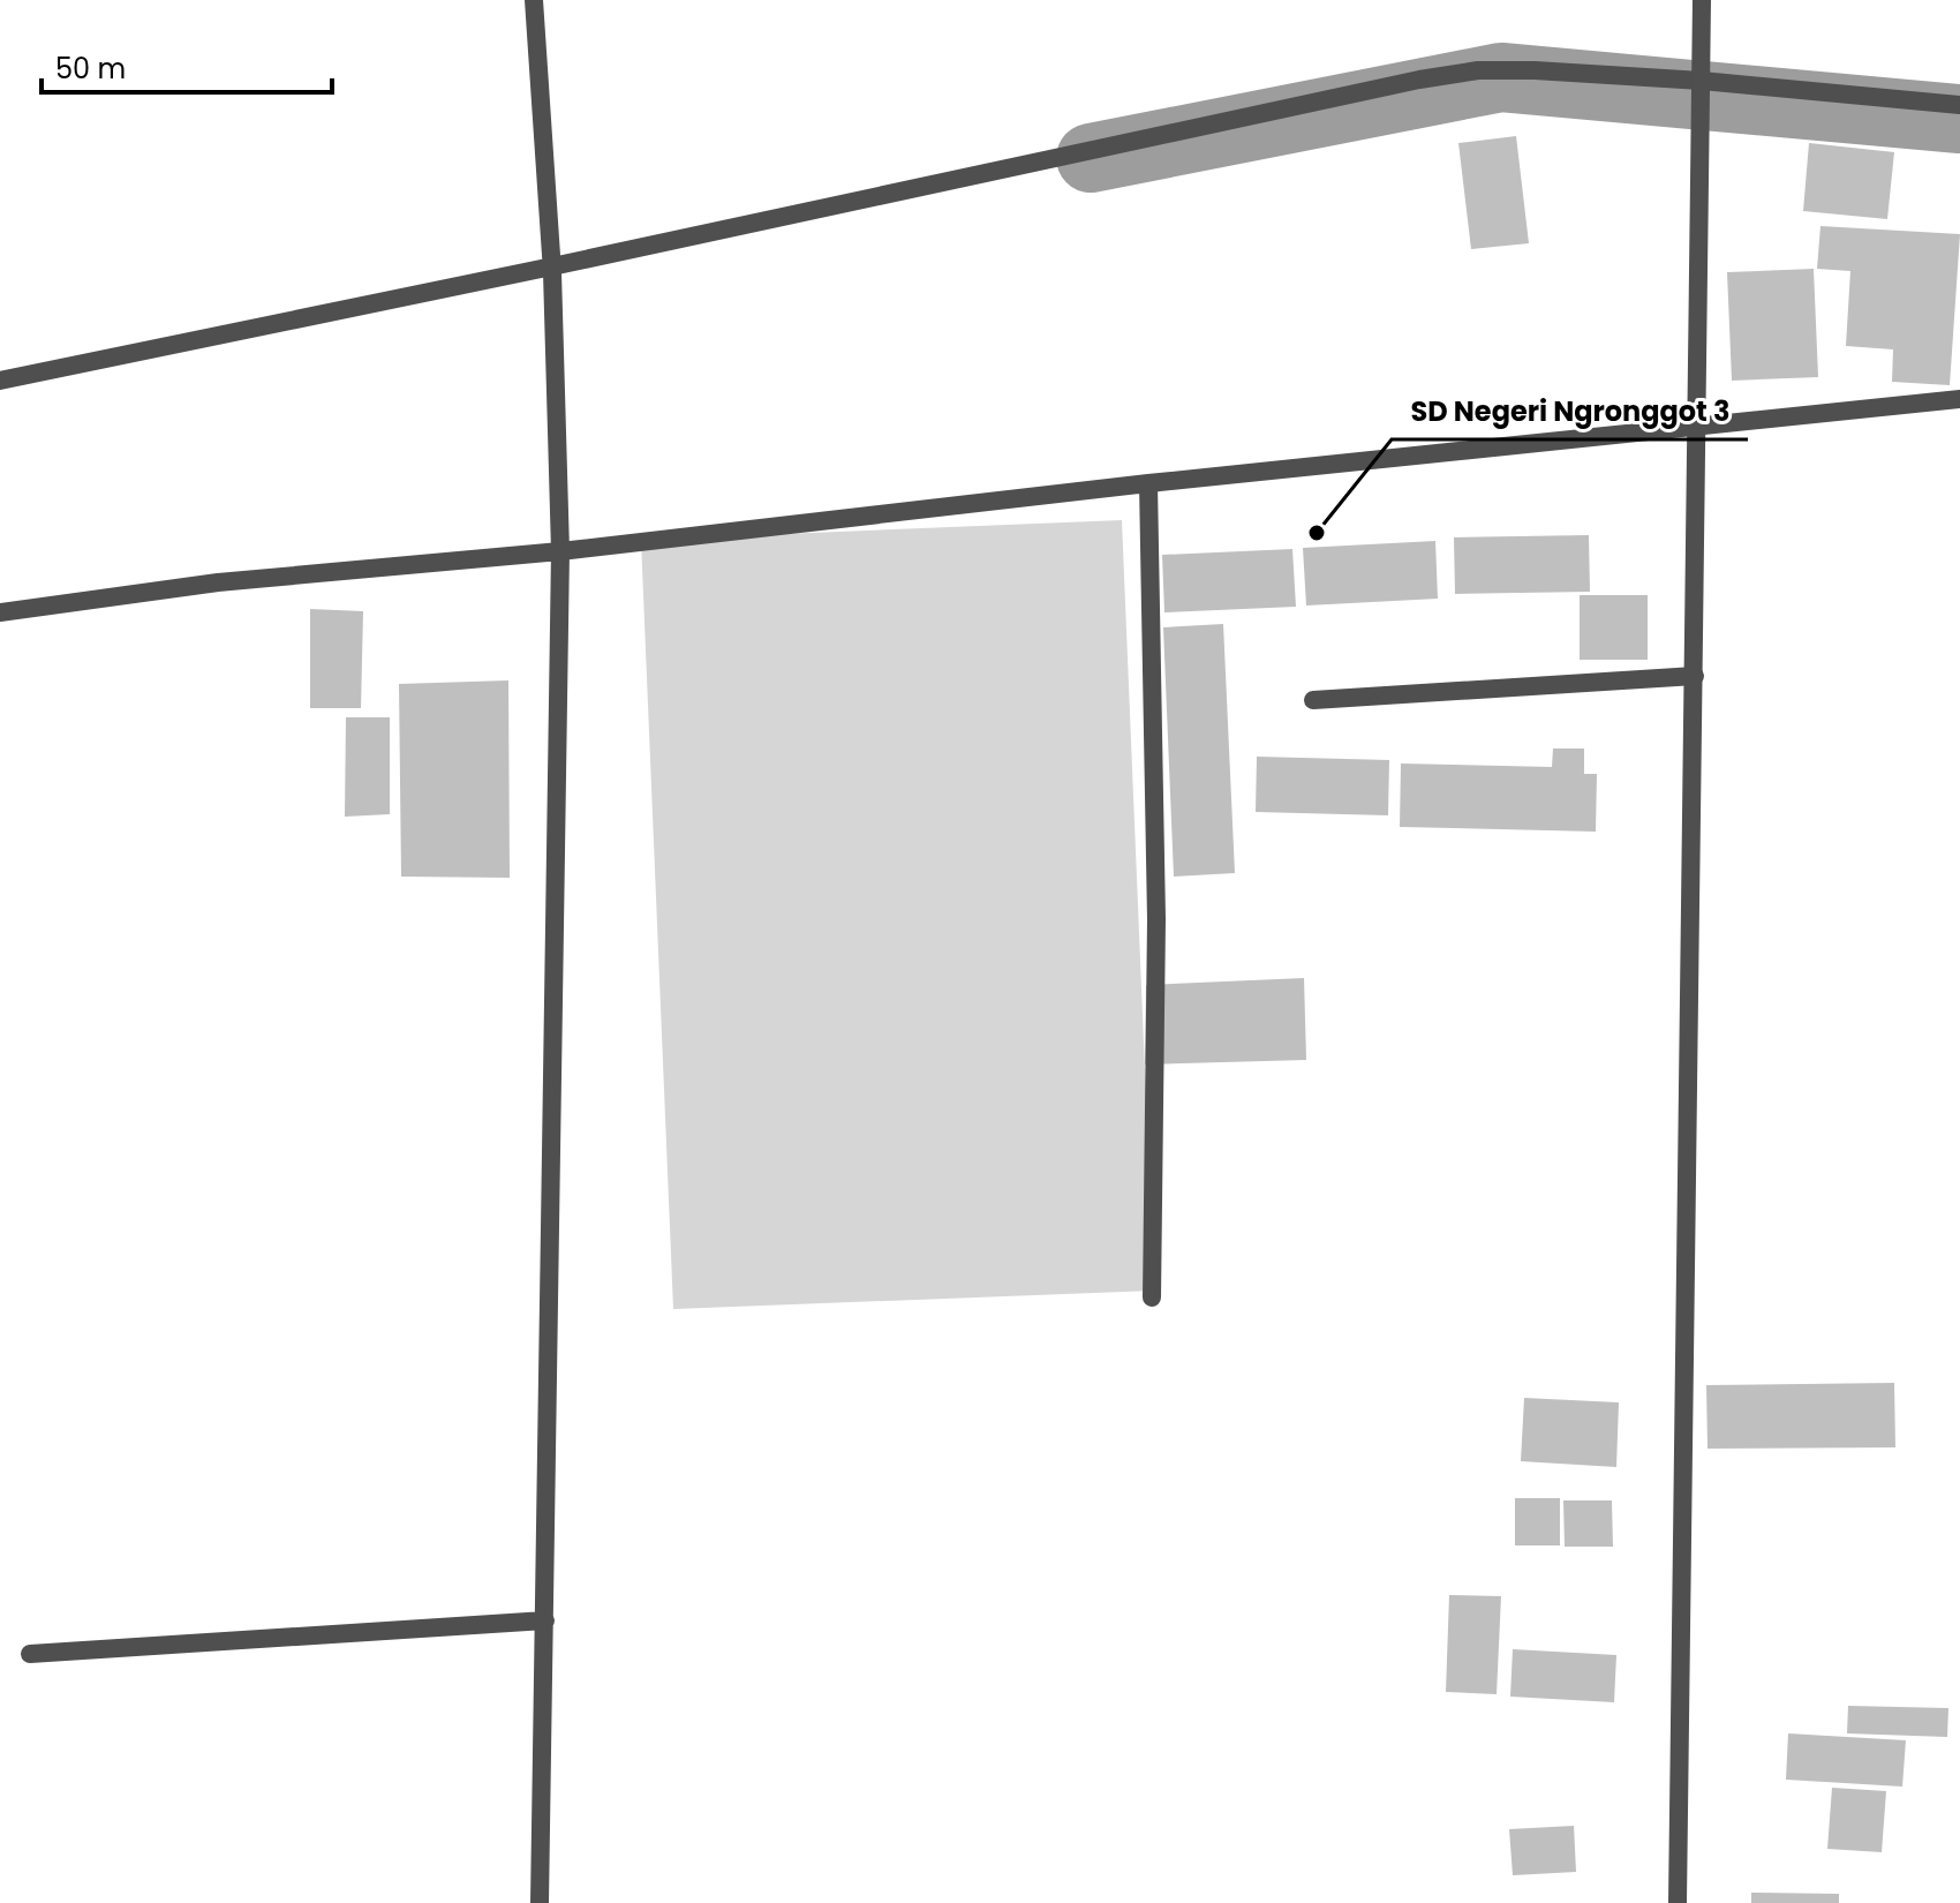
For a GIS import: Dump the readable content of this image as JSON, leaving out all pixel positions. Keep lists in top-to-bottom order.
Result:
{
  "places": ["SD Negeri Ngronggot 3"],
  "scale_bar": "50 m"
}
